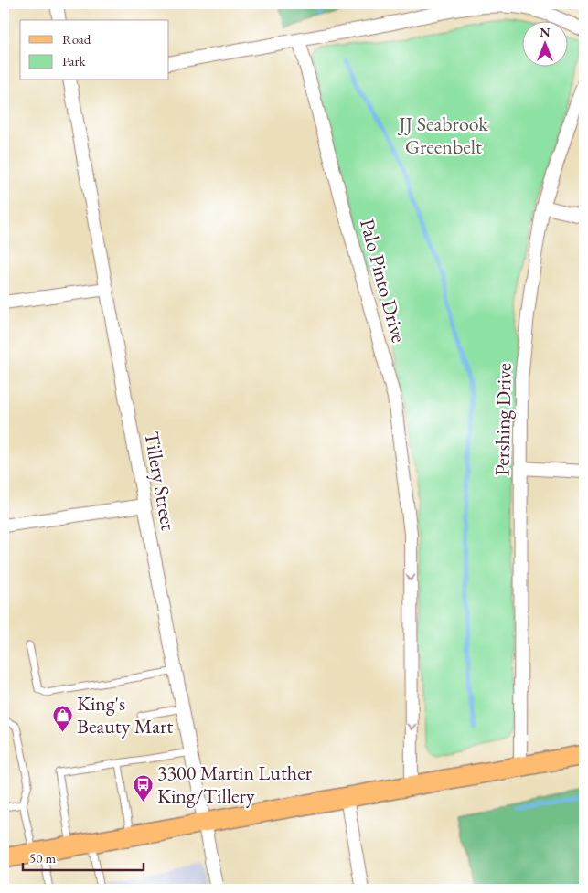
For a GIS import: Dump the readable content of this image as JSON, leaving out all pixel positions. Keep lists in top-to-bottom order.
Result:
{
  "streets": {
    "street": ["Palo Pinto Drive", "Pershing Drive", "Tillery Street"]
  },
  "one_way": ["Palo Pinto Drive"],
  "parks": ["JJ Seabrook Greenbelt"],
  "places": {
    "shop": ["King's Beauty Mart"],
    "bus stop": ["3300 Martin Luther King/Tillery"]
  },
  "legend": ["Road", "Park"],
  "scale_bar": "50 m",
  "north": "top"
}
